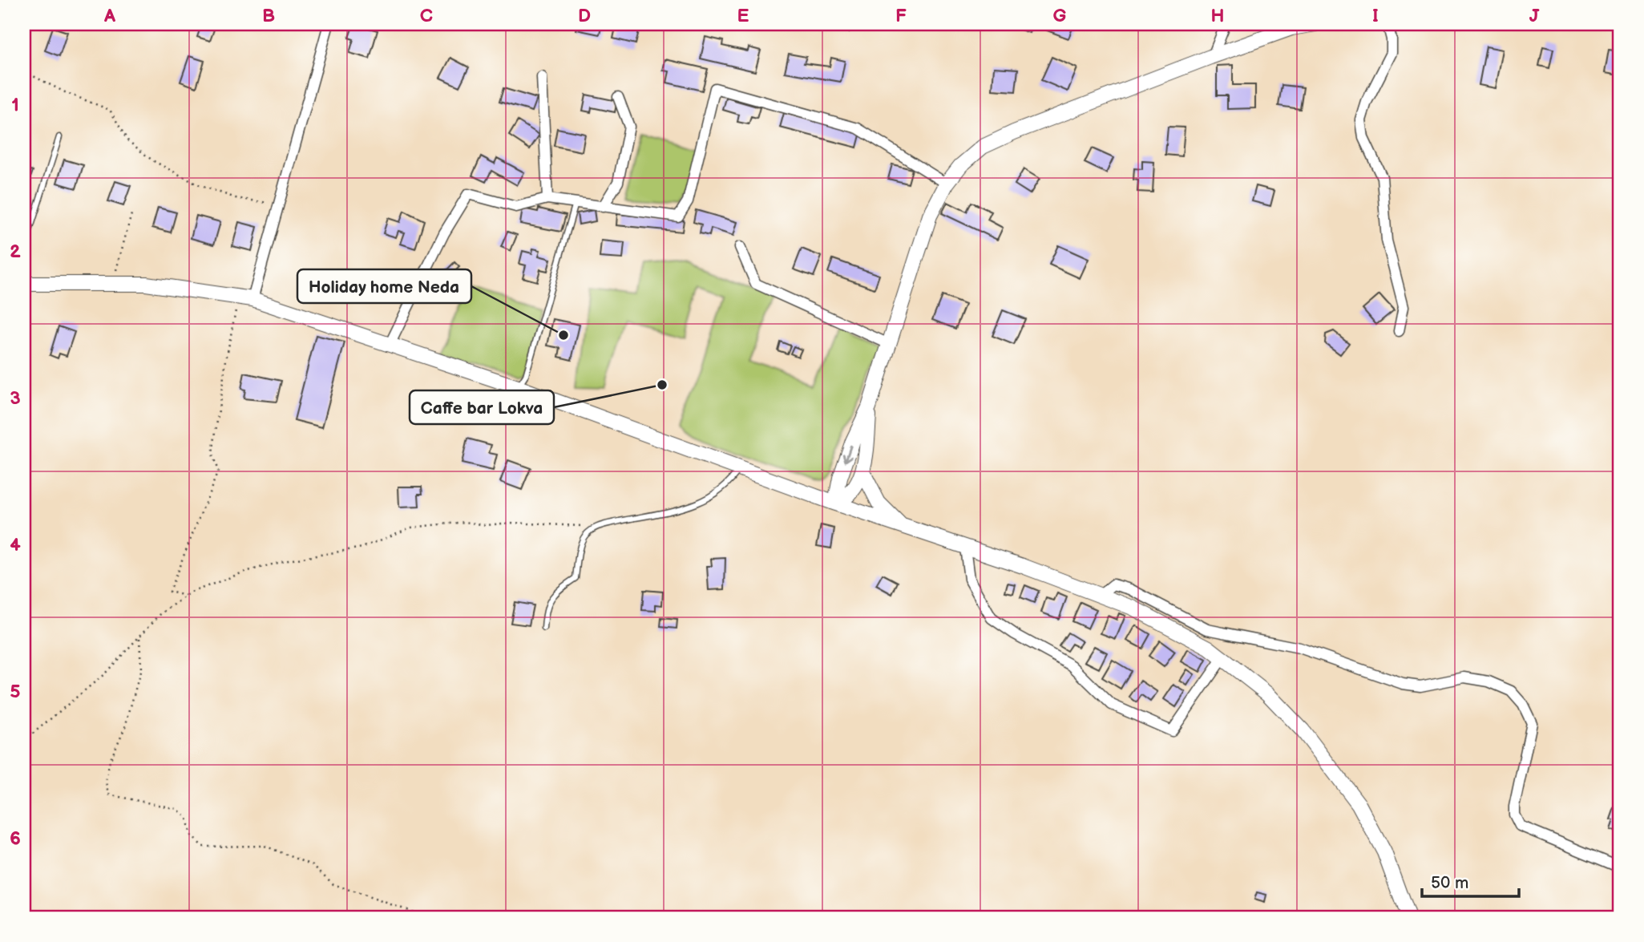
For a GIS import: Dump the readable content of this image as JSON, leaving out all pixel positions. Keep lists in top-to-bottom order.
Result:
{
  "places": ["Holiday home Neda", "Caffe bar Lokva"],
  "scale_bar": "50 m",
  "grid": {
    "columns": [
      "A",
      "B",
      "C",
      "D",
      "E",
      "F",
      "G",
      "H",
      "I",
      "J"
    ],
    "rows": [
      "1",
      "2",
      "3",
      "4",
      "5",
      "6"
    ]
  }
}
